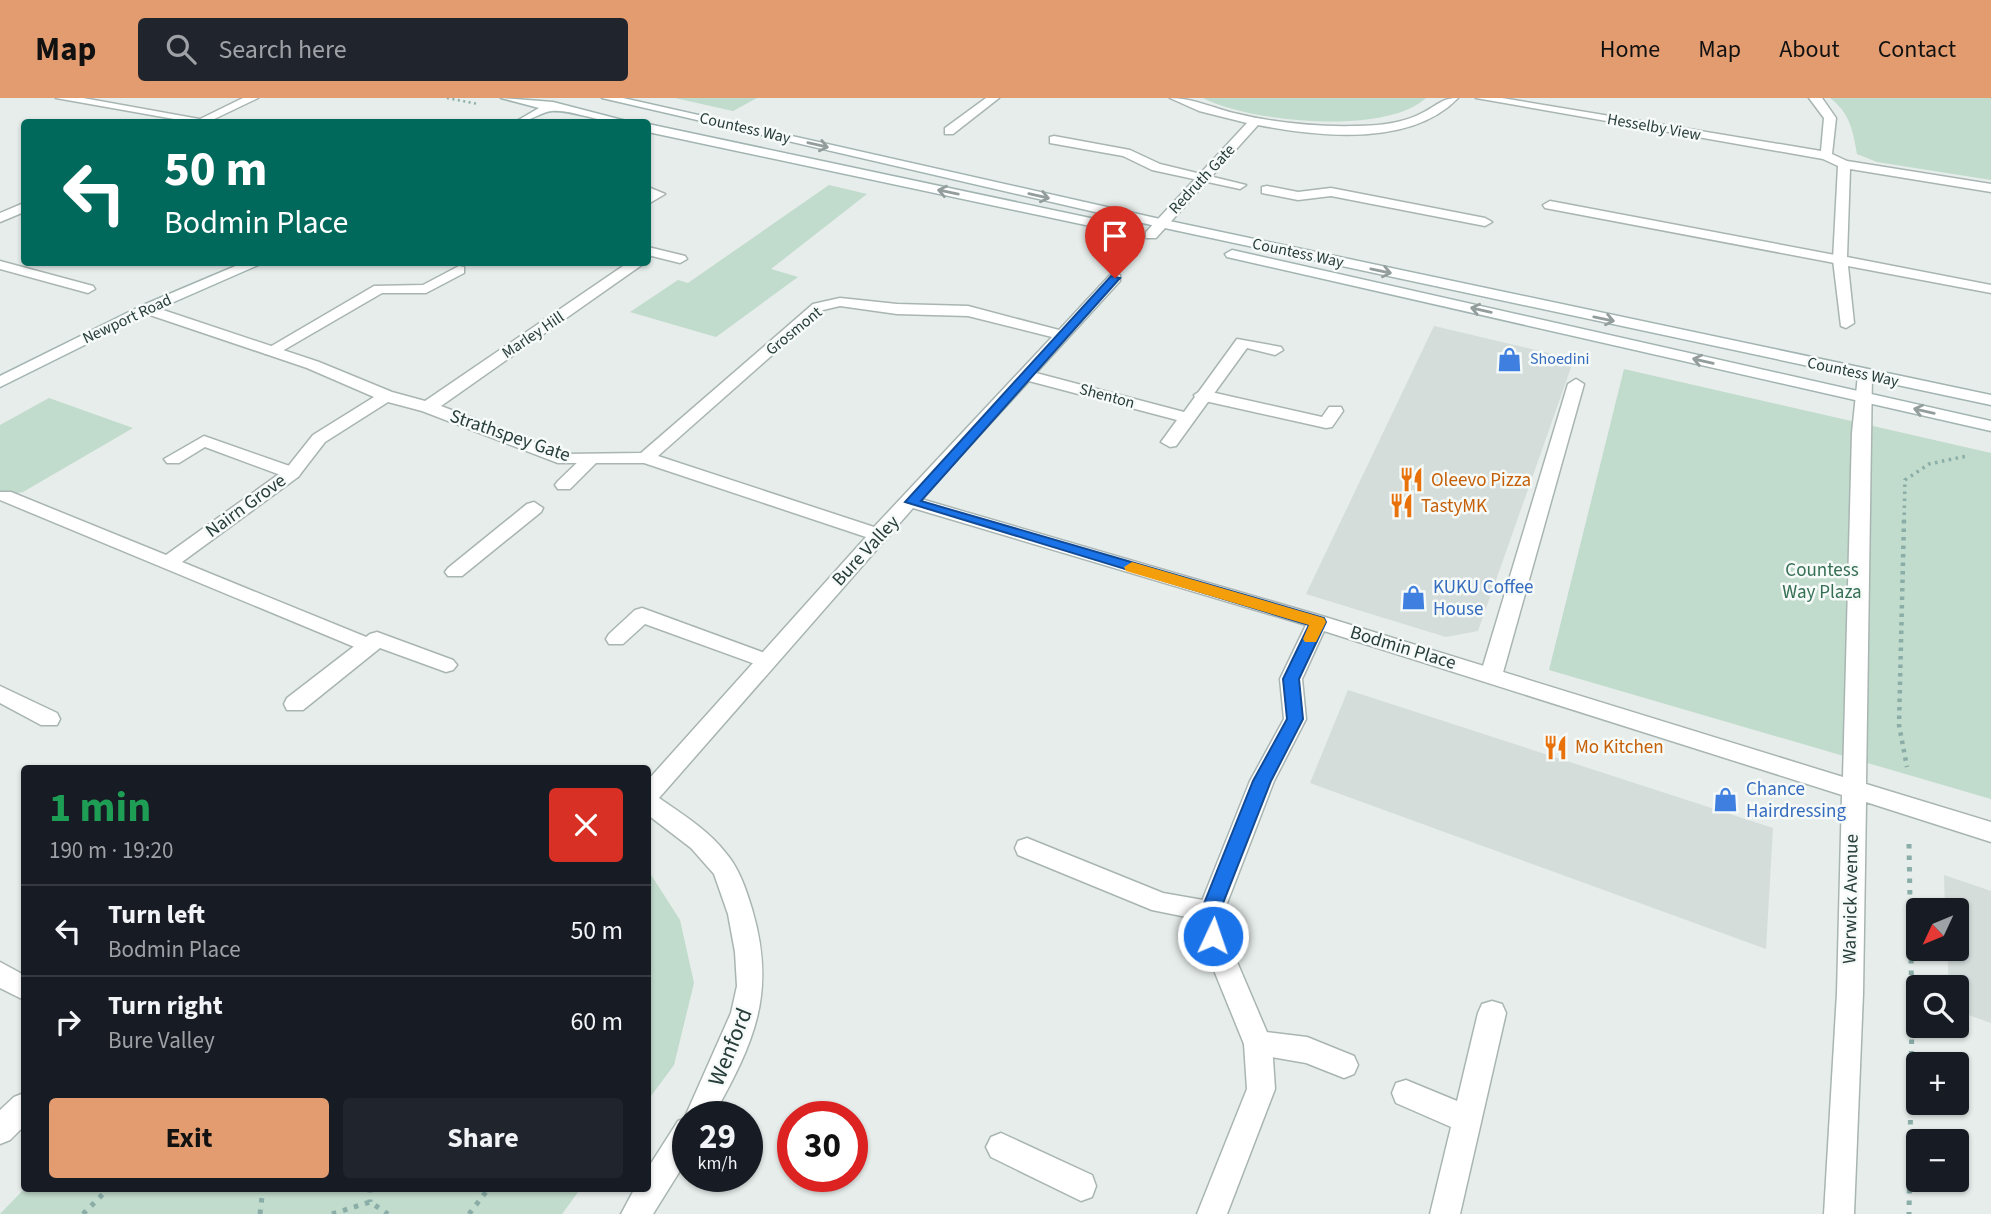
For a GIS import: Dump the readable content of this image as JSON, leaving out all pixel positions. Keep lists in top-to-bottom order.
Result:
{
  "streets": {
    "street": [
      "Hesselby View",
      "Countess Way",
      "Redruth Gate",
      "Newport Road",
      "Grosmont",
      "Marley Hill",
      "Shenton",
      "Strathspey Gate",
      "Nairn Grove",
      "Bure Valley",
      "Bodmin Place",
      "Warwick Avenue",
      "Wenford"
    ]
  },
  "crossings": [
    ["Countess Way", "Redruth Gate"],
    ["Countess Way", "Warwick Avenue"],
    ["Newport Road", "Strathspey Gate"],
    ["Grosmont", "Strathspey Gate"],
    ["Grosmont", "Bure Valley"],
    ["Marley Hill", "Strathspey Gate"],
    ["Shenton", "Bure Valley"],
    ["Strathspey Gate", "Nairn Grove"],
    ["Strathspey Gate", "Bure Valley"],
    ["Bure Valley", "Bodmin Place"],
    ["Bodmin Place", "Warwick Avenue"]
  ],
  "parks": ["Countess Way Plaza"],
  "places": {
    "shop": ["Shoedini", "KUKU Coffee House", "Chance Hairdressing"],
    "restaurant": ["Oleevo Pizza", "TastyMK", "Mo Kitchen"]
  },
  "north": "bottom left",
  "page": {
    "header": "Map",
    "search": "Search here",
    "nav": [
      "Home",
      "Map",
      "About",
      "Contact"
    ],
    "turn": ["50 m", "Bodmin Place"],
    "heading": ["1 min", "190 m · 19:20"],
    "list": [
      {
        "name": "Turn left",
        "note": "Bodmin Place",
        "value": "50 m"
      },
      {
        "name": "Turn right",
        "note": "Bure Valley",
        "value": "60 m"
      }
    ],
    "map_buttons": ["+", "−"],
    "buttons": ["Exit", "Share"],
    "speed": "29 km/h",
    "limit": "30"
  }
}
